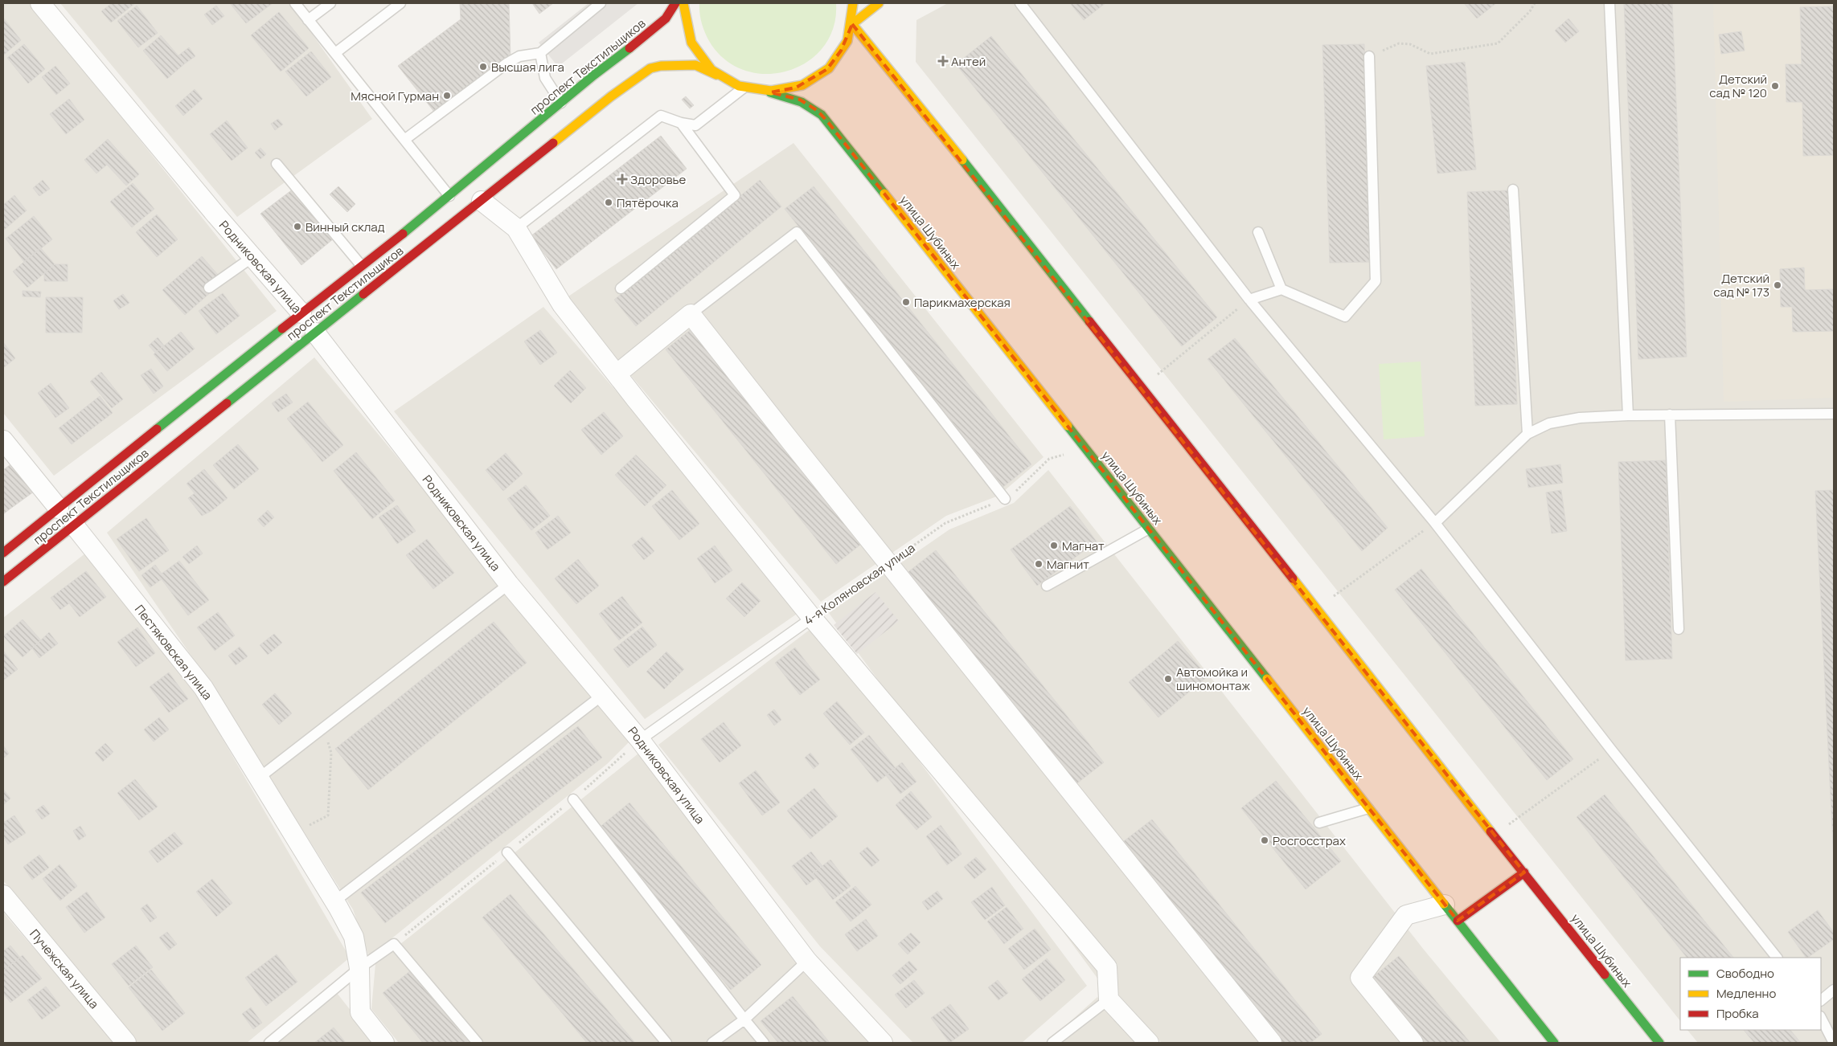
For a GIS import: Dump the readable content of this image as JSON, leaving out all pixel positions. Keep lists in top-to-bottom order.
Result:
{
  "streets": {
    "main road": ["проспект Текстильщиков", "улица Шубиных"],
    "street": ["Родниковская улица", "Пестяковская улица", "Пучежская улица"],
    "lane": ["4-я Коляновская улица"]
  },
  "crossings": [
    ["проспект Текстильщиков", "Родниковская улица"],
    ["проспект Текстильщиков", "Пестяковская улица"],
    ["улица Шубиных", "4-я Коляновская улица"],
    ["Родниковская улица", "4-я Коляновская улица"]
  ],
  "places": {
    "health": ["Антей", "Здоровье"],
    "other": [
      "Высшая лига",
      "Детский сад № 120",
      "Мясной Гурман",
      "Пятёрочка",
      "Винный склад",
      "Детский сад № 173",
      "Парикмахерская",
      "Магнат",
      "Магнит",
      "Автомойка и шиномонтаж",
      "Росгосстрах"
    ]
  },
  "legend": ["Свободно", "Медленно", "Пробка"]
}
